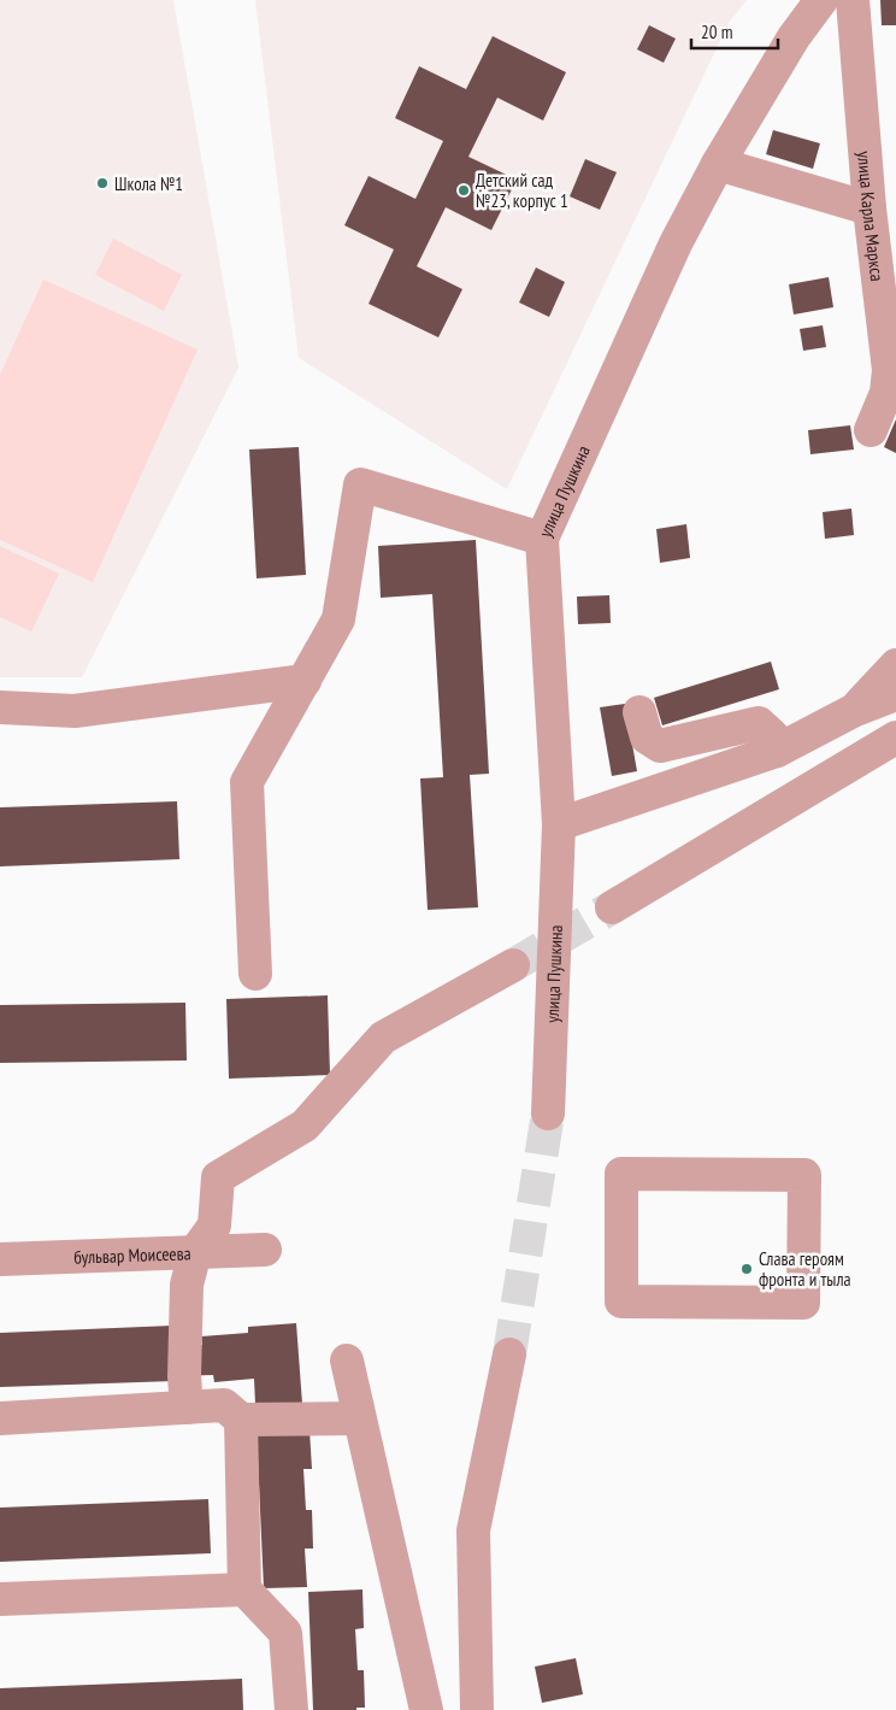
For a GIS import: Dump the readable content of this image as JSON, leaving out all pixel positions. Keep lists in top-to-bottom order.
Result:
{
  "streets": {
    "street": ["улица Карла Маркса", "улица Пушкина", "бульвар Моисеева"]
  },
  "places": ["Школа №1", "Детский сад №23, корпус 1", "Слава героям фронта и тыла"],
  "scale_bar": "20 m"
}
